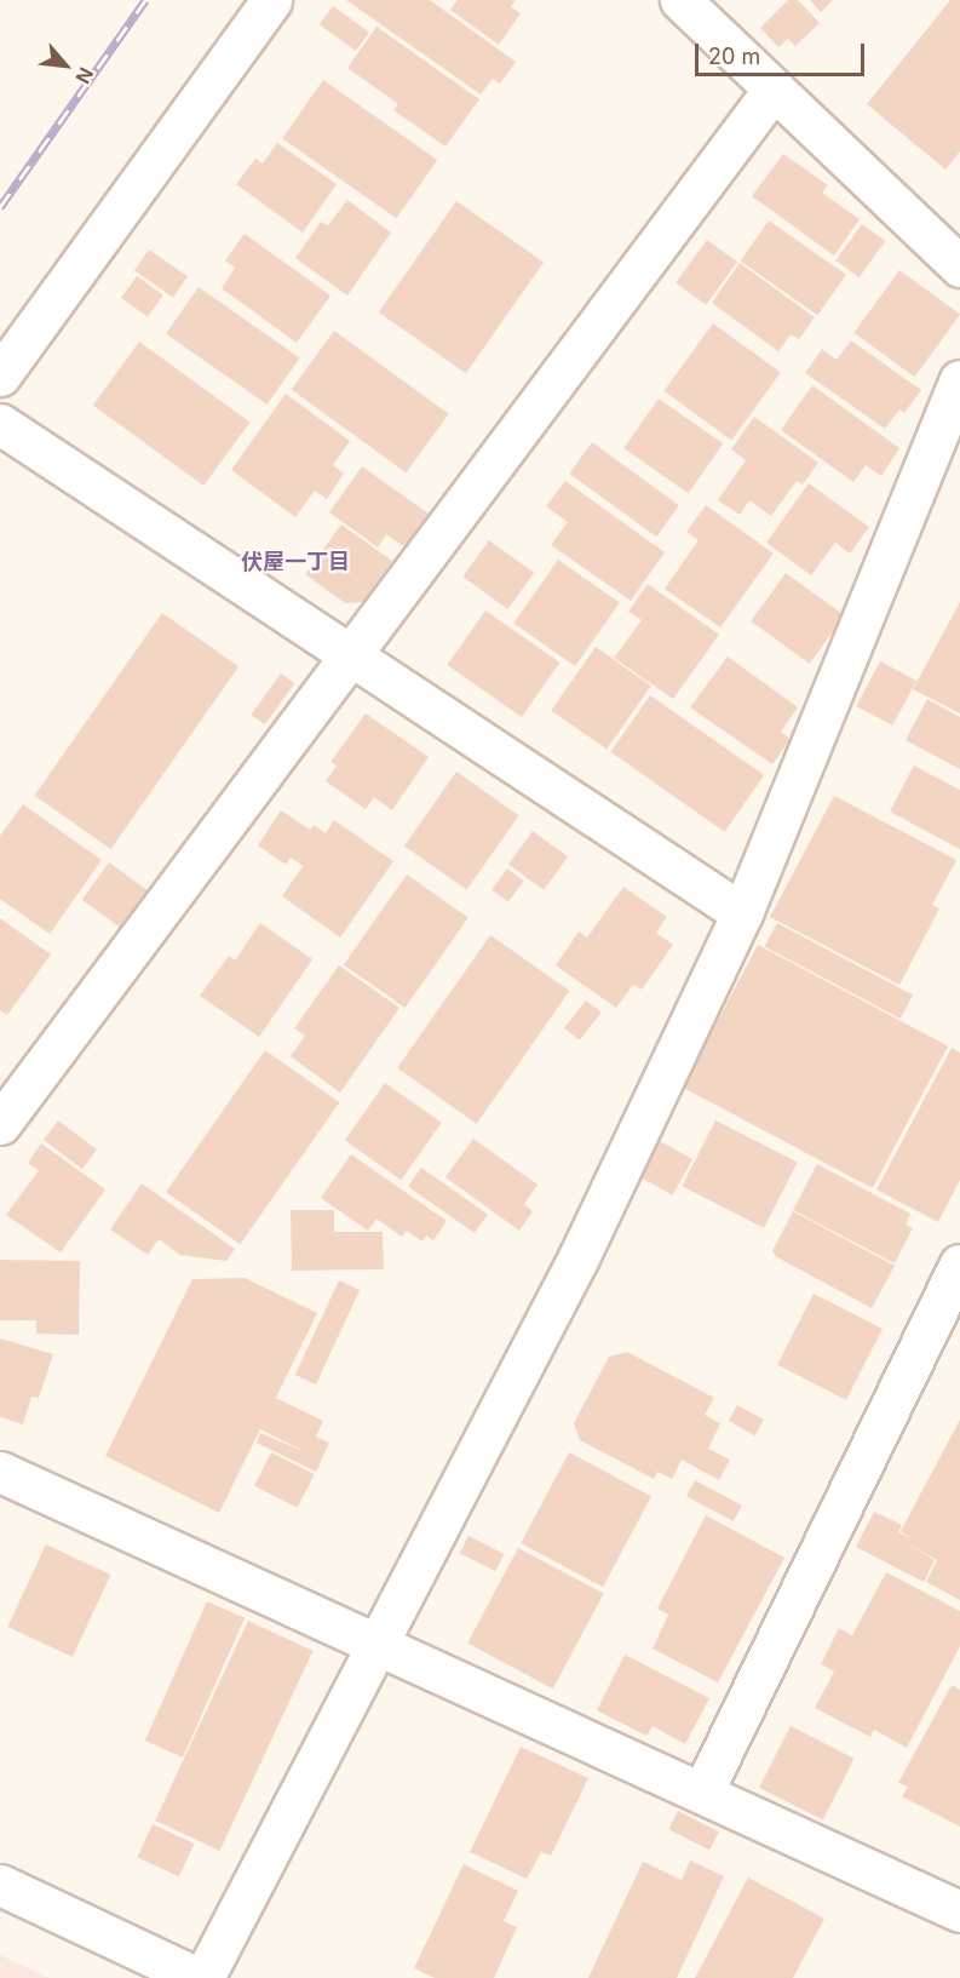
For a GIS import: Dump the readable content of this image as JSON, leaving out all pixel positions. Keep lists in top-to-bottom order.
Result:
{
  "districts": ["伏屋一丁目"],
  "scale_bar": "20 m",
  "north": "bottom right"
}
